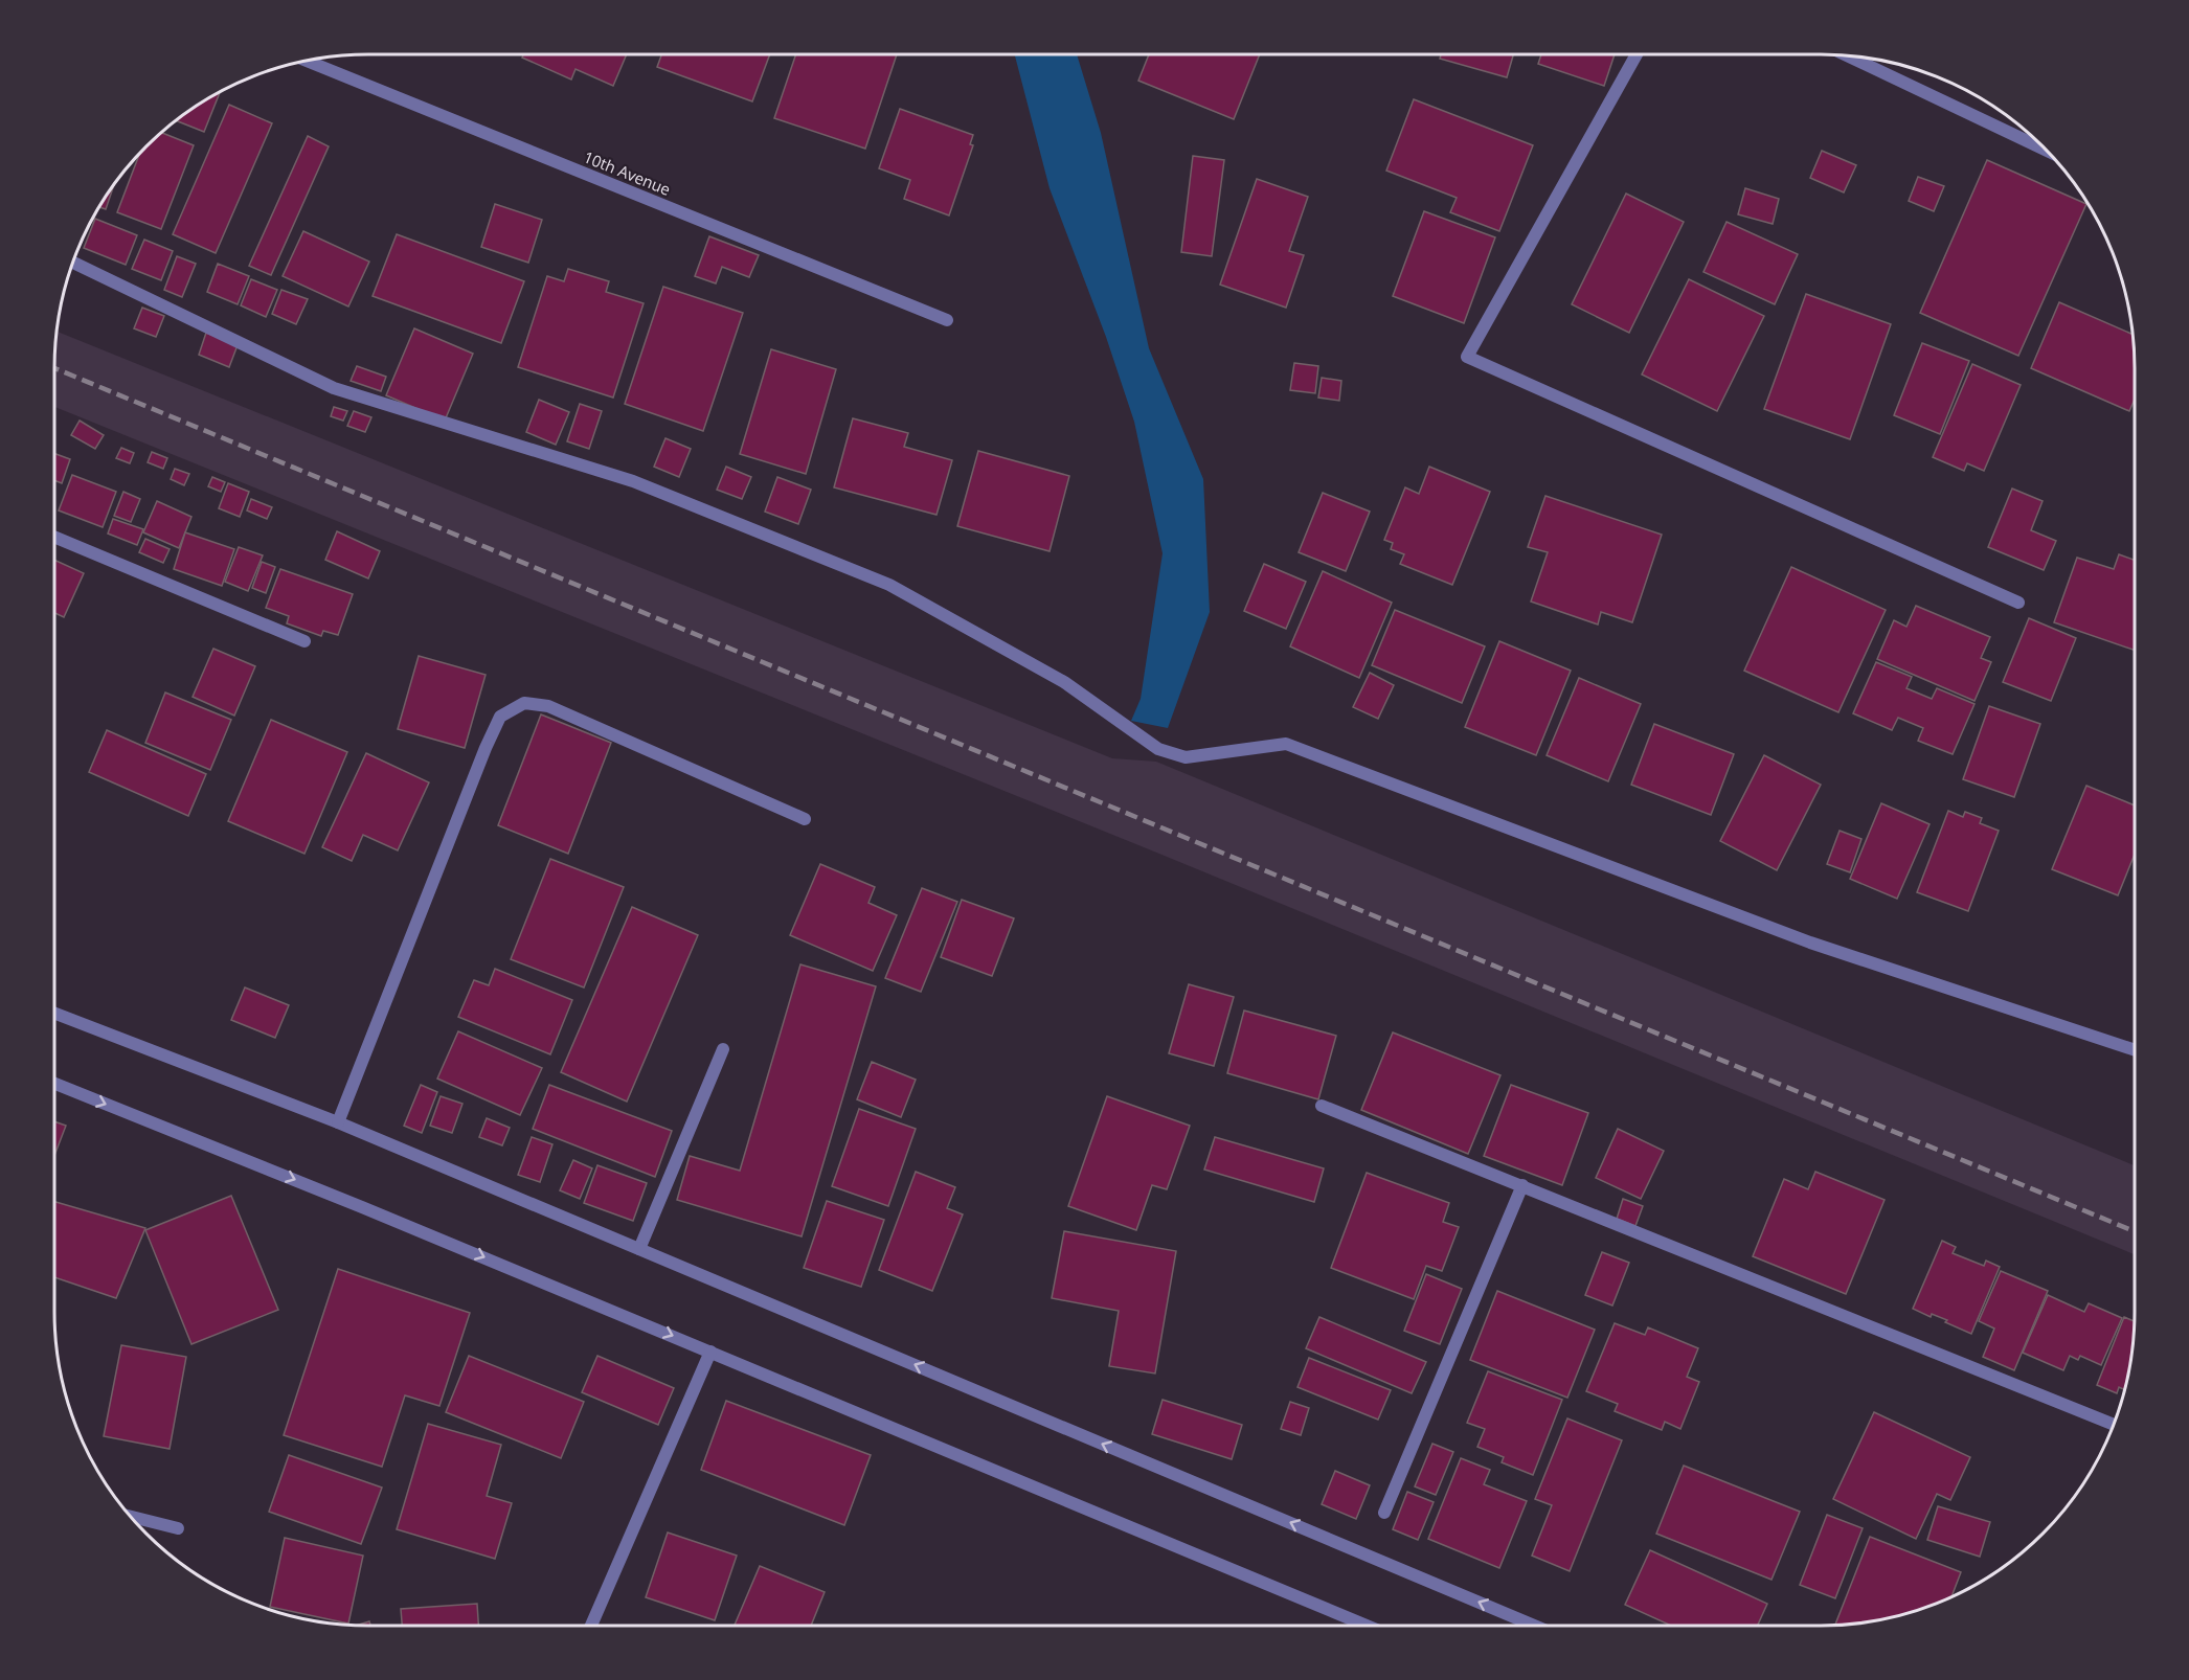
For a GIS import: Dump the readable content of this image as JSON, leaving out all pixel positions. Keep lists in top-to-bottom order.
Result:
{
  "streets": {
    "street": ["10th Avenue"]
  }
}
